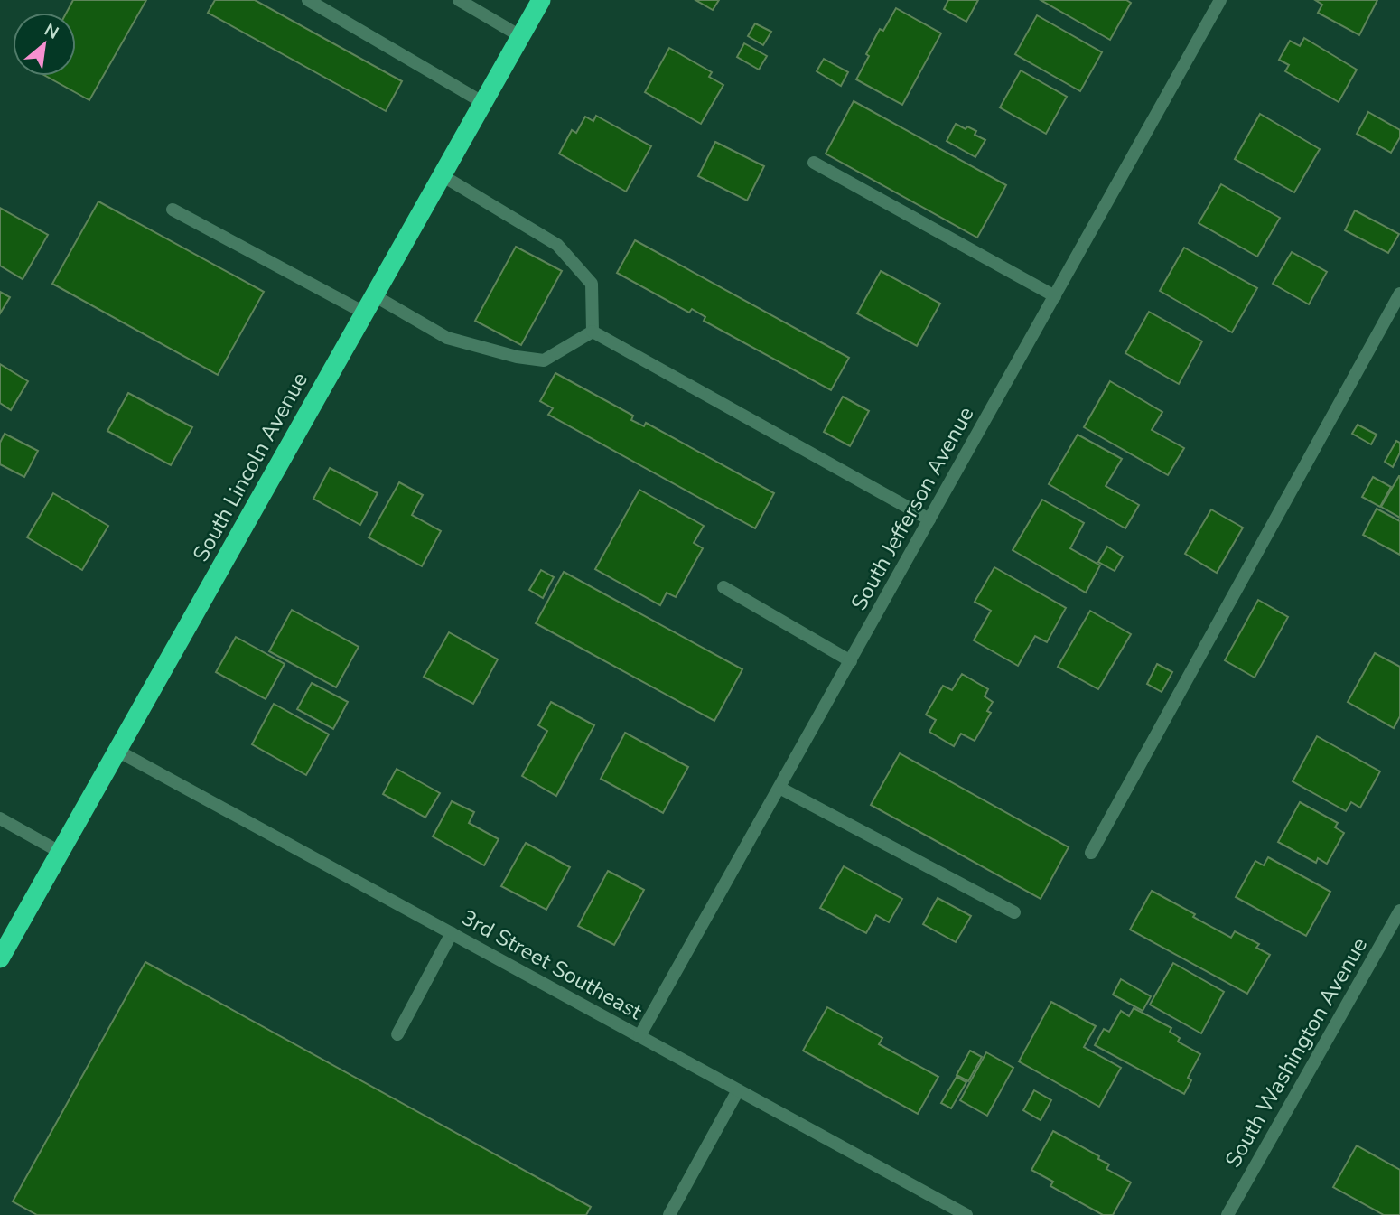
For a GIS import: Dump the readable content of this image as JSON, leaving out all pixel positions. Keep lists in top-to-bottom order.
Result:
{
  "streets": {
    "highway": ["South Lincoln Avenue"],
    "street": ["South Jefferson Avenue", "3rd Street Southeast", "South Washington Avenue"]
  },
  "crossings": [
    ["South Lincoln Avenue", "3rd Street Southeast"],
    ["South Jefferson Avenue", "3rd Street Southeast"]
  ],
  "north": "top right"
}
